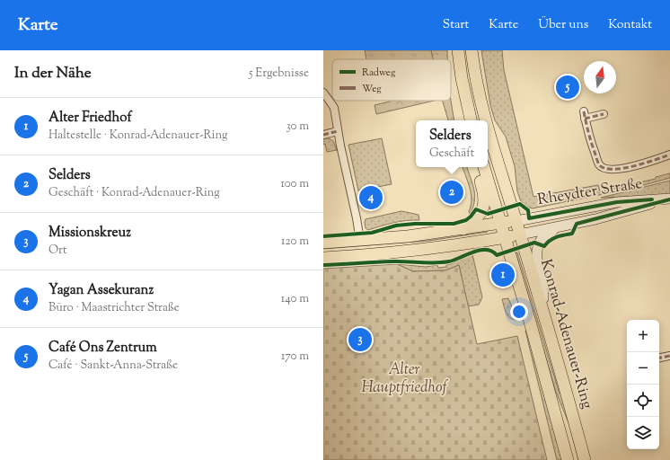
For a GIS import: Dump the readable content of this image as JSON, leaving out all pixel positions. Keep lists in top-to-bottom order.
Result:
{
  "streets": {
    "main road": ["Rheydter Straße", "Konrad-Adenauer-Ring"]
  },
  "crossings": [
    ["Rheydter Straße", "Konrad-Adenauer-Ring"]
  ],
  "parks": ["Alter Hauptfriedhof"],
  "legend": ["Radweg", "Weg"],
  "north": "top",
  "page": {
    "header": "Karte",
    "nav": [
      "Start",
      "Karte",
      "Über uns",
      "Kontakt"
    ],
    "heading": ["In der Nähe", "5 Ergebnisse"],
    "pins": [
      "5",
      "2",
      "4",
      "1",
      "3"
    ],
    "list": [
      {
        "mark": "1",
        "name": "Alter Friedhof",
        "note": "Haltestelle · Konrad-Adenauer-Ring",
        "value": "30 m"
      },
      {
        "mark": "2",
        "name": "Selders",
        "note": "Geschäft · Konrad-Adenauer-Ring",
        "value": "100 m"
      },
      {
        "mark": "3",
        "name": "Missionskreuz",
        "note": "Ort",
        "value": "120 m"
      },
      {
        "mark": "4",
        "name": "Yagan Assekuranz",
        "note": "Büro · Maastrichter Straße",
        "value": "140 m"
      },
      {
        "mark": "5",
        "name": "Café Ons Zentrum",
        "note": "Café · Sankt-Anna-Straße",
        "value": "170 m"
      }
    ],
    "popup": ["Selders", "Geschäft"],
    "map_buttons": ["+", "−"]
  }
}
